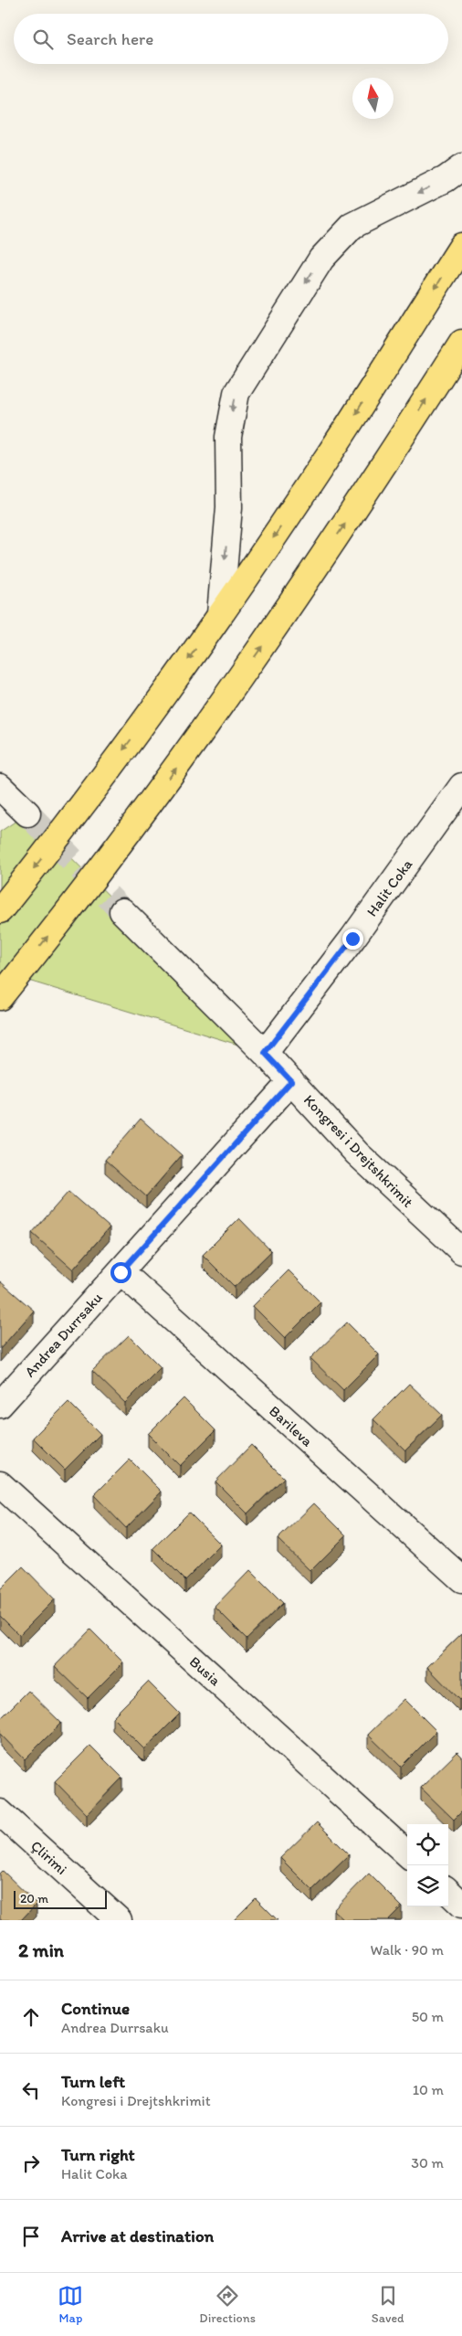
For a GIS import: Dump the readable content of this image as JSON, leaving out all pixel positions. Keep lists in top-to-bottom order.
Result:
{
  "streets": {
    "street": [
      "Halit Coka",
      "Kongresi i Drejtshkrimit",
      "Andrea Durrsaku",
      "Barileva",
      "Busia",
      "Çlirimi"
    ]
  },
  "crossings": [
    ["Halit Coka", "Kongresi i Drejtshkrimit"],
    ["Kongresi i Drejtshkrimit", "Andrea Durrsaku"],
    ["Andrea Durrsaku", "Barileva"]
  ],
  "scale_bar": "20 m",
  "north": "top",
  "page": {
    "search": "Search here",
    "scale": "20 m",
    "heading": ["2 min", "Walk · 90 m"],
    "list": [
      ["Continue", "Andrea Durrsaku", "50 m"],
      ["Turn left", "Kongresi i Drejtshkrimit", "10 m"],
      ["Turn right", "Halit Coka", "30 m"],
      "Arrive at destination"
    ],
    "nav": ["Map", "Directions", "Saved"]
  }
}
